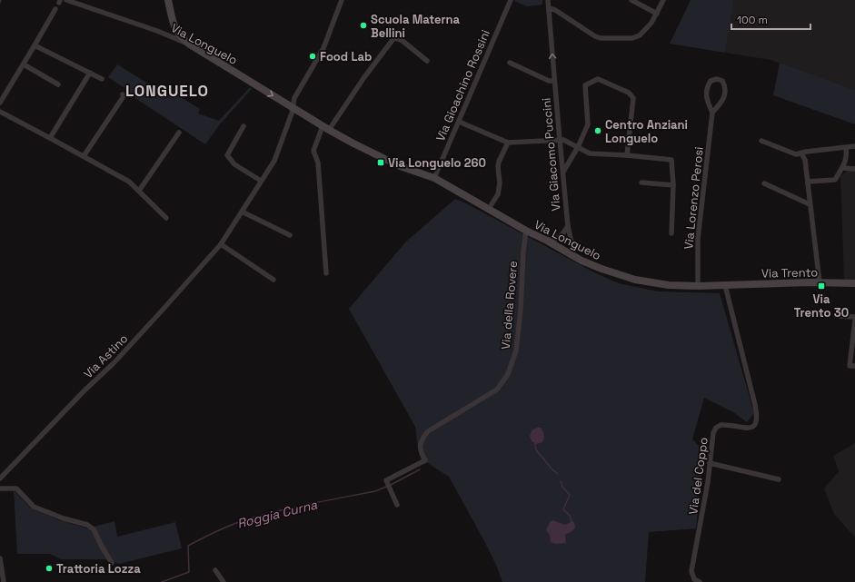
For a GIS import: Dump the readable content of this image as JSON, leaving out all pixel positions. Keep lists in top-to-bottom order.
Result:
{
  "streets": {
    "street": [
      "Via Longuelo",
      "Via Gioachino Rossini",
      "Via Giacomo Puccini",
      "Via Lorenzo Perosi",
      "Via Trento",
      "Via della Rovere",
      "Via Astino",
      "Via del Coppo"
    ]
  },
  "crossings": [
    ["Via Longuelo", "Via Gioachino Rossini"],
    ["Via Longuelo", "Via Giacomo Puccini"],
    ["Via Longuelo", "Via Lorenzo Perosi"],
    ["Via Longuelo", "Via Trento"],
    ["Via Longuelo", "Via della Rovere"],
    ["Via Longuelo", "Via Astino"],
    ["Via Longuelo", "Via del Coppo"],
    ["Via Trento", "Via del Coppo"]
  ],
  "districts": ["LONGUELO"],
  "water": ["Roggia Curna"],
  "places": {
    "other": [
      "Scuola Materna Bellini",
      "Food Lab",
      "Centro Anziani Longuelo",
      "Trattoria Lozza"
    ],
    "transit": ["Via Longuelo 260", "Via Trento 30"]
  },
  "scale_bar": "100 m"
}
